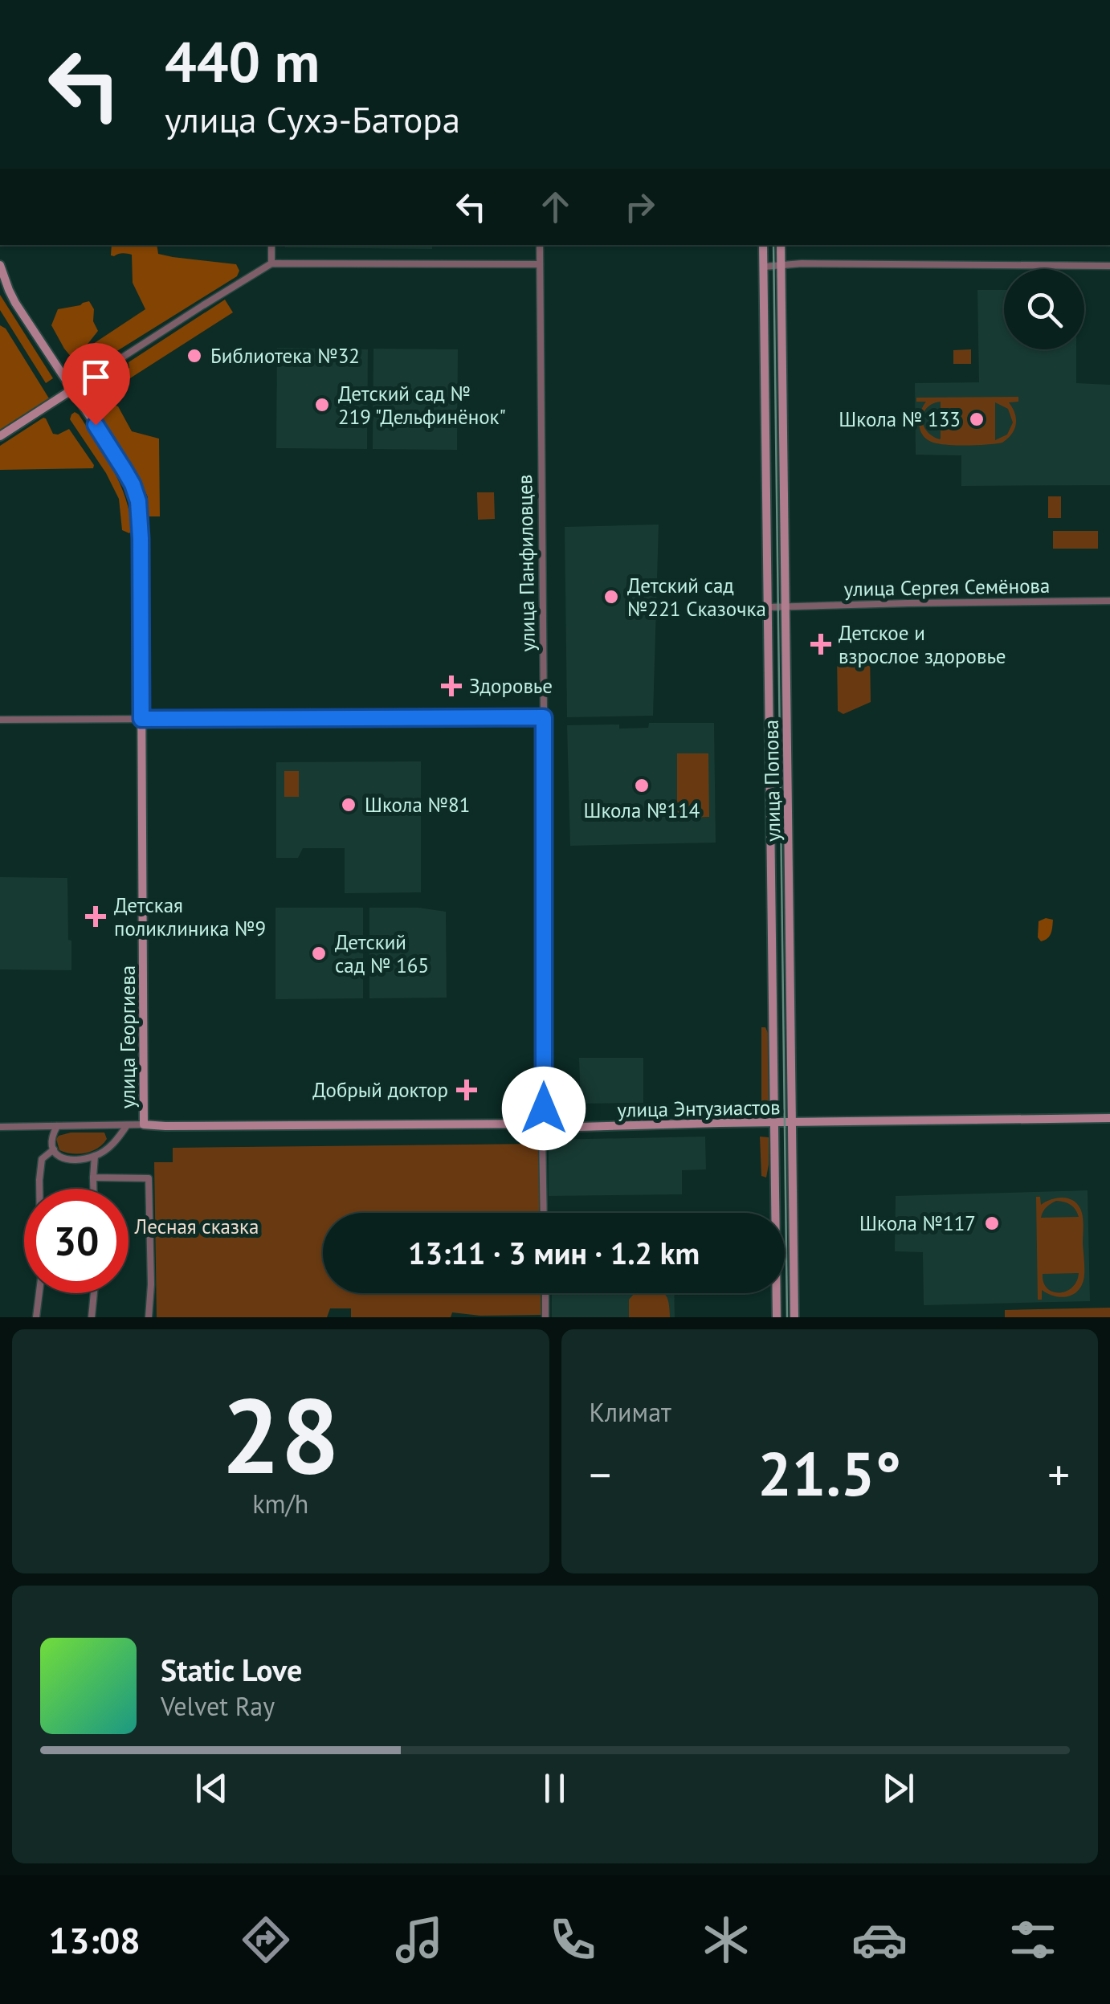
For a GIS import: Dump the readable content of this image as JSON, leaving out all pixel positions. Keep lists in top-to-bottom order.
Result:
{
  "streets": {
    "main road": ["улица Попова", "улица Георгиева", "улица Энтузиастов"],
    "street": ["улица Панфиловцев", "улица Сергея Семёнова"]
  },
  "crossings": [
    ["улица Панфиловцев", "улица Энтузиастов"],
    ["улица Сергея Семёнова", "улица Попова"],
    ["улица Попова", "улица Энтузиастов"],
    ["улица Георгиева", "улица Энтузиастов"]
  ],
  "parks": ["Лесная сказка"],
  "places": {
    "other": [
      "Библиотека №32",
      "Детский сад № 219 \"Дельфинёнок\"",
      "Школа № 133",
      "Детский сад №221 Сказочка",
      "Школа №114",
      "Школа №81",
      "Детский сад № 165",
      "Школа №117"
    ],
    "health": [
      "Детское и взрослое здоровье",
      "Здоровье",
      "Детская поликлиника №9",
      "Добрый доктор"
    ]
  },
  "page": {
    "turn": ["440 m", "улица Сухэ-Батора"],
    "limit": "30",
    "trip": "13:11 · 3 мин · 1.2 km",
    "tile": [
      ["28", "km/h"],
      "Климат"
    ],
    "heat": ["−", "21.5°", "+"],
    "song": ["Static Love", "Velvet Ray"],
    "tabs": "13:08"
  }
}
